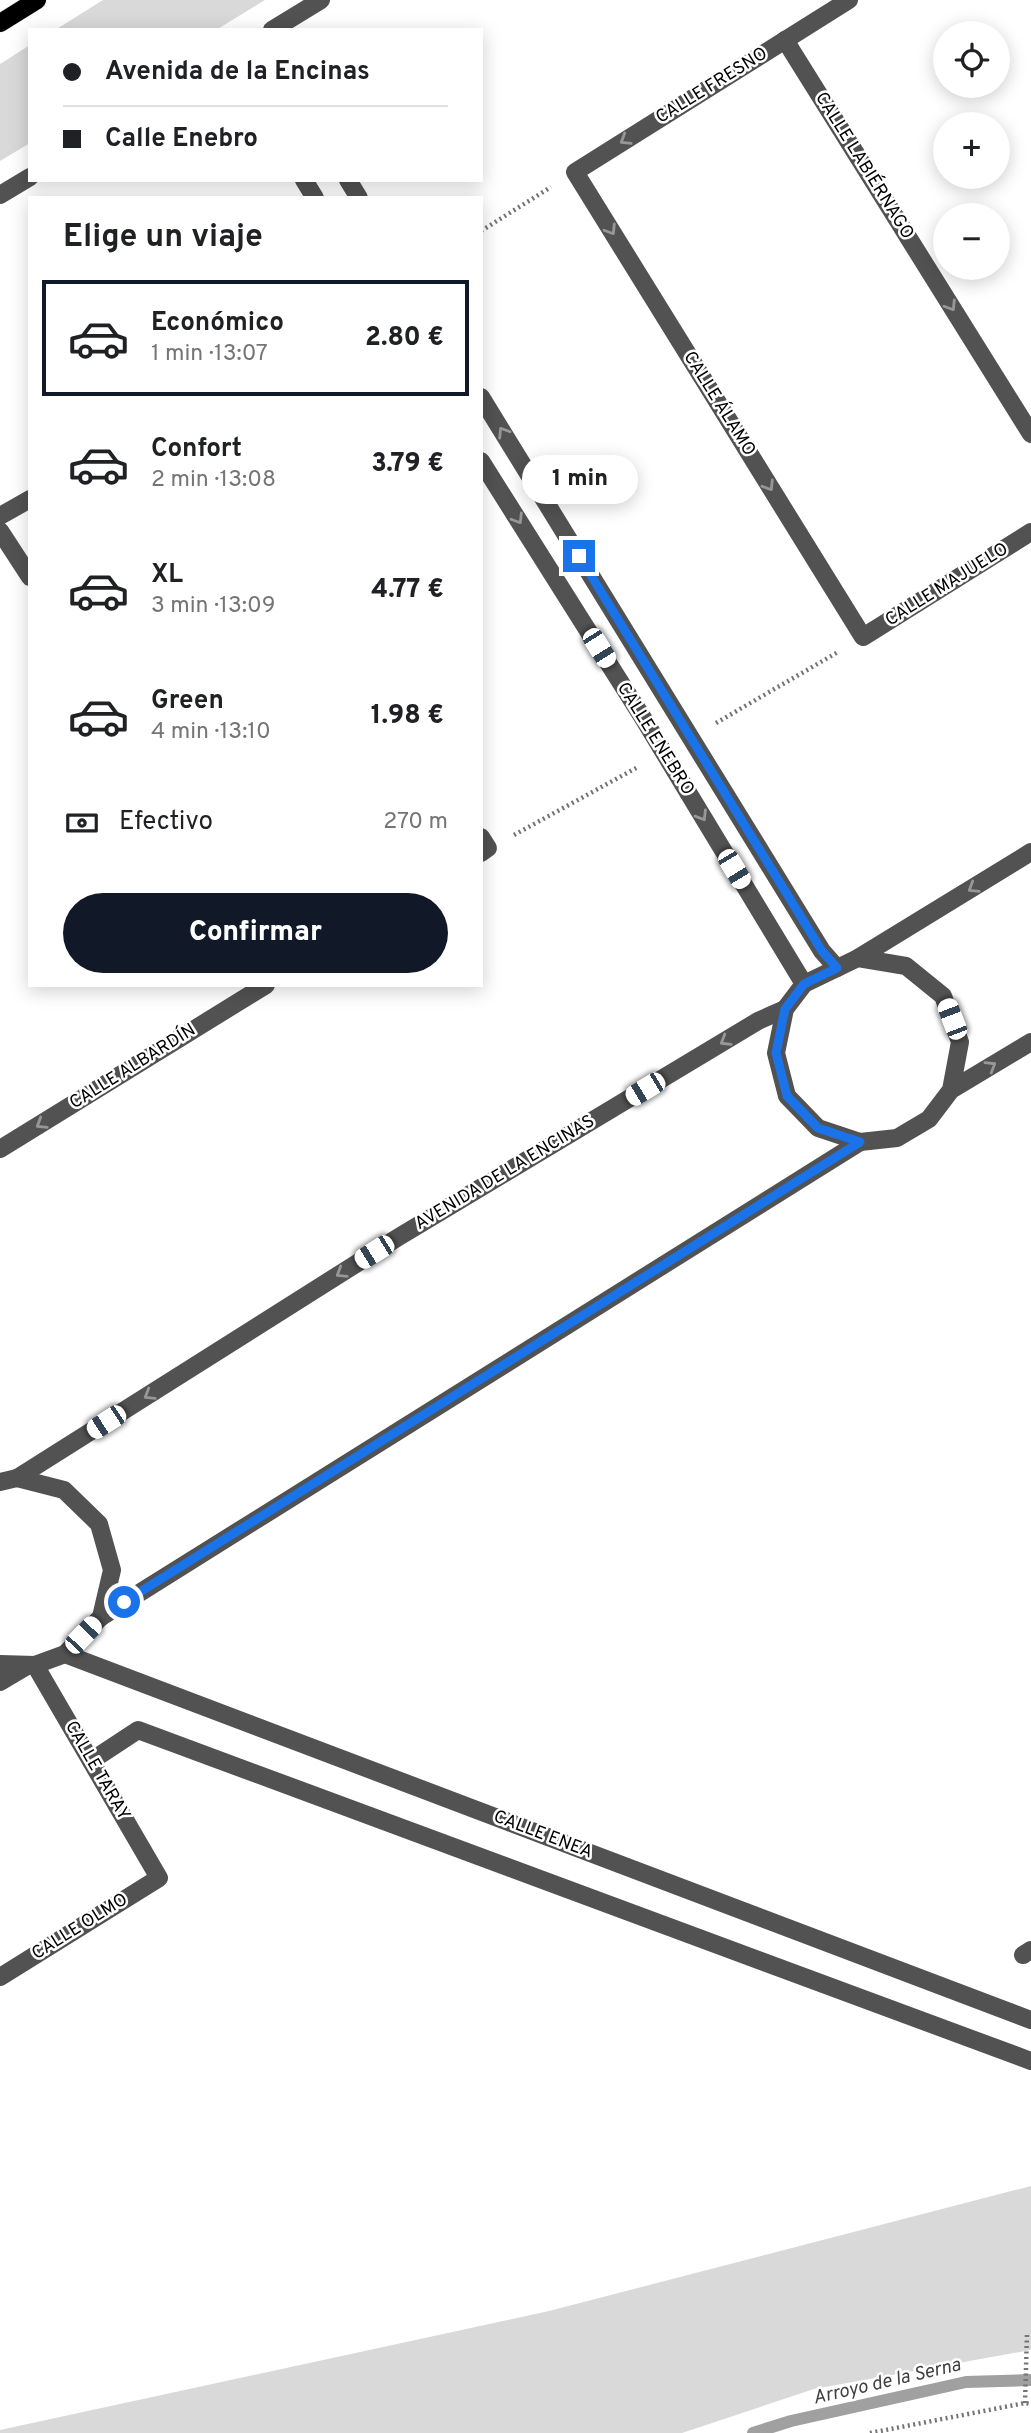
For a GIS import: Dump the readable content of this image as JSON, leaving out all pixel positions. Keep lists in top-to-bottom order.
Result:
{
  "streets": {
    "street": [
      "CALLE FRESNO",
      "CALLE LABIÉRNAGO",
      "CALLE ÁLAMO",
      "CALLE MAJUELO",
      "CALLE ENEBRO",
      "CALLE ALBARDÍN",
      "AVENIDA DE LA ENCINAS",
      "CALLE TARAY",
      "CALLE ENEA",
      "CALLE OLMO"
    ]
  },
  "crossings": [
    ["CALLE FRESNO", "CALLE LABIÉRNAGO"],
    ["CALLE FRESNO", "CALLE ÁLAMO"],
    ["CALLE ÁLAMO", "CALLE MAJUELO"],
    ["CALLE ENEBRO", "AVENIDA DE LA ENCINAS"],
    ["CALLE TARAY", "CALLE OLMO"]
  ],
  "one_way": [
    "CALLE FRESNO",
    "CALLE LABIÉRNAGO",
    "CALLE ÁLAMO",
    "CALLE ALBARDÍN",
    "AVENIDA DE LA ENCINAS"
  ],
  "water": ["Arroyo de la Serna"],
  "page": {
    "map_buttons": ["+", "−"],
    "banner": ["Avenida de la Encinas", "Calle Enebro"],
    "heading": "Elige un viaje",
    "list": [
      {
        "name": "Económico",
        "note": "1 min · 13:07",
        "value": "2.80 €"
      },
      {
        "name": "Confort",
        "note": "2 min · 13:08",
        "value": "3.79 €"
      },
      {
        "name": "XL",
        "note": "3 min · 13:09",
        "value": "4.77 €"
      },
      {
        "name": "Green",
        "note": "4 min · 13:10",
        "value": "1.98 €"
      }
    ],
    "bubble": "1 min",
    "pay": ["Efectivo", "270 m"],
    "buttons": "Confirmar"
  }
}
